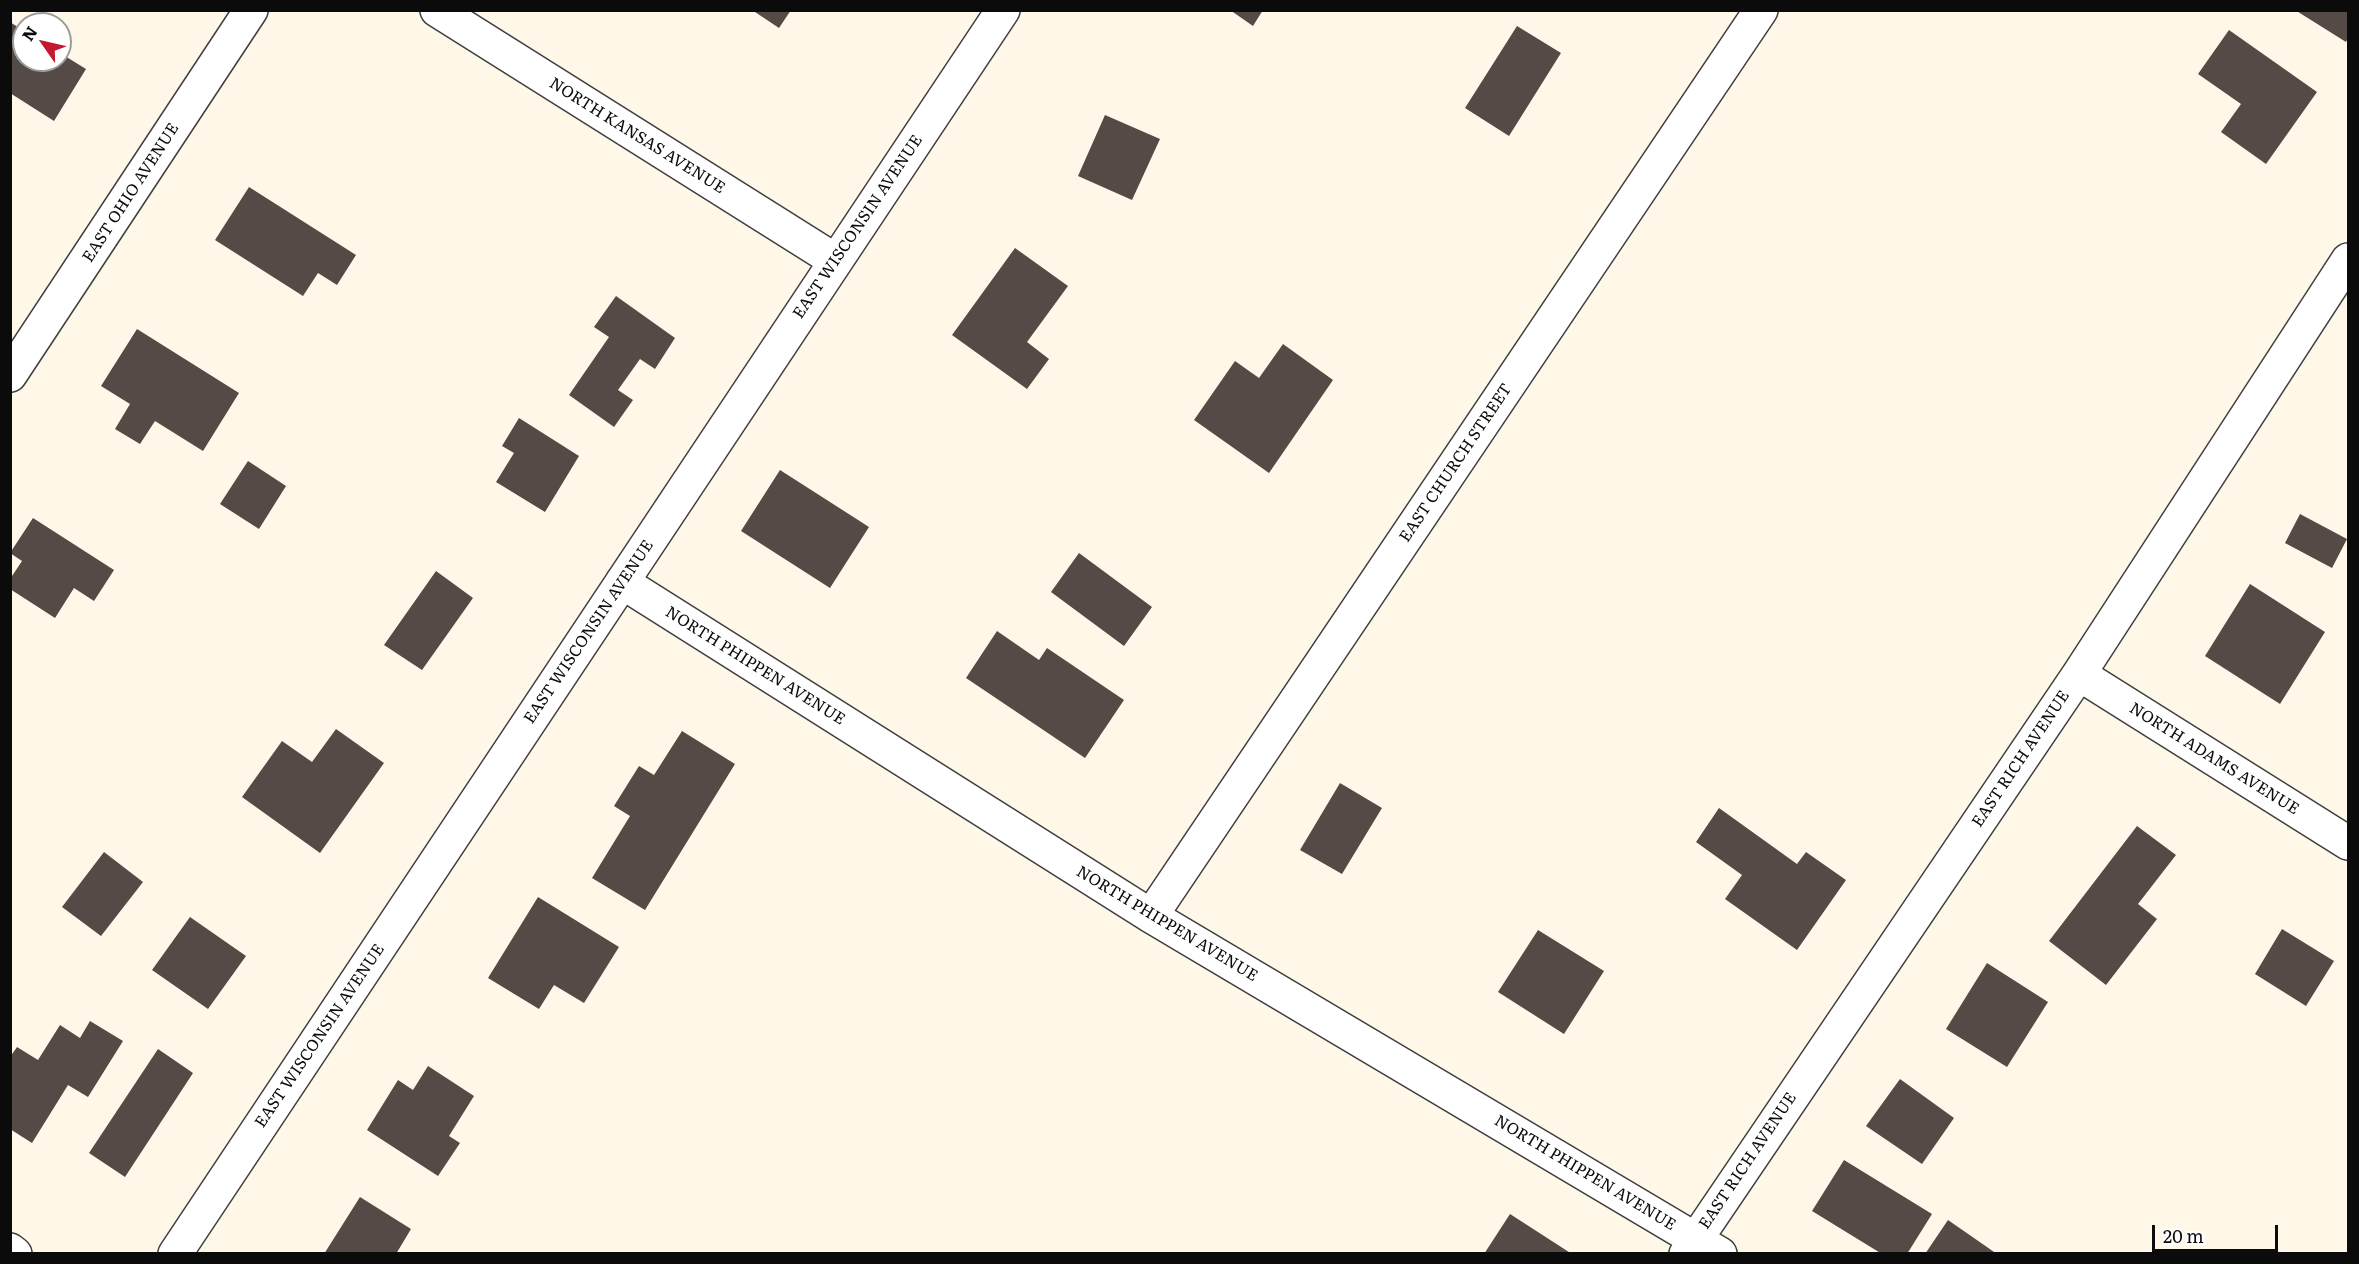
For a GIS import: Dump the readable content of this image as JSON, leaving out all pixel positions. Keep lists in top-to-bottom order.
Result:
{
  "streets": {
    "street": [
      "NORTH KANSAS AVENUE",
      "EAST OHIO AVENUE",
      "EAST WISCONSIN AVENUE",
      "EAST CHURCH STREET",
      "NORTH PHIPPEN AVENUE",
      "EAST RICH AVENUE",
      "NORTH ADAMS AVENUE"
    ]
  },
  "crossings": [
    ["NORTH KANSAS AVENUE", "EAST WISCONSIN AVENUE"],
    ["EAST WISCONSIN AVENUE", "NORTH PHIPPEN AVENUE"],
    ["EAST CHURCH STREET", "NORTH PHIPPEN AVENUE"],
    ["NORTH PHIPPEN AVENUE", "EAST RICH AVENUE"],
    ["EAST RICH AVENUE", "NORTH ADAMS AVENUE"]
  ],
  "scale_bar": "20 m",
  "north": "top left"
}
